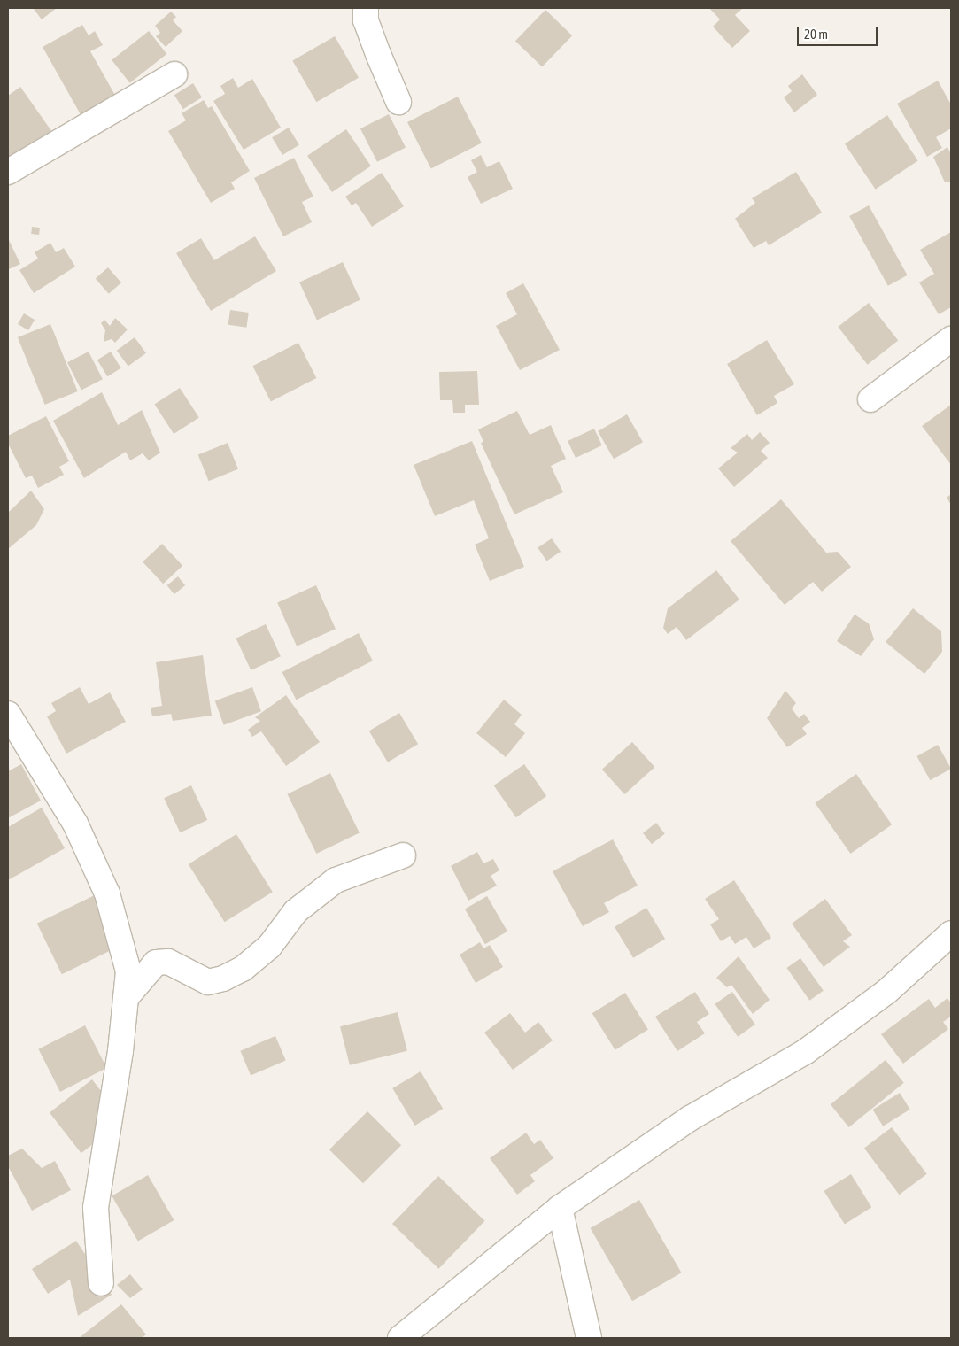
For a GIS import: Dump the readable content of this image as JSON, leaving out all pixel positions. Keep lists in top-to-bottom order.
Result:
{
  "scale_bar": "20 m"
}
